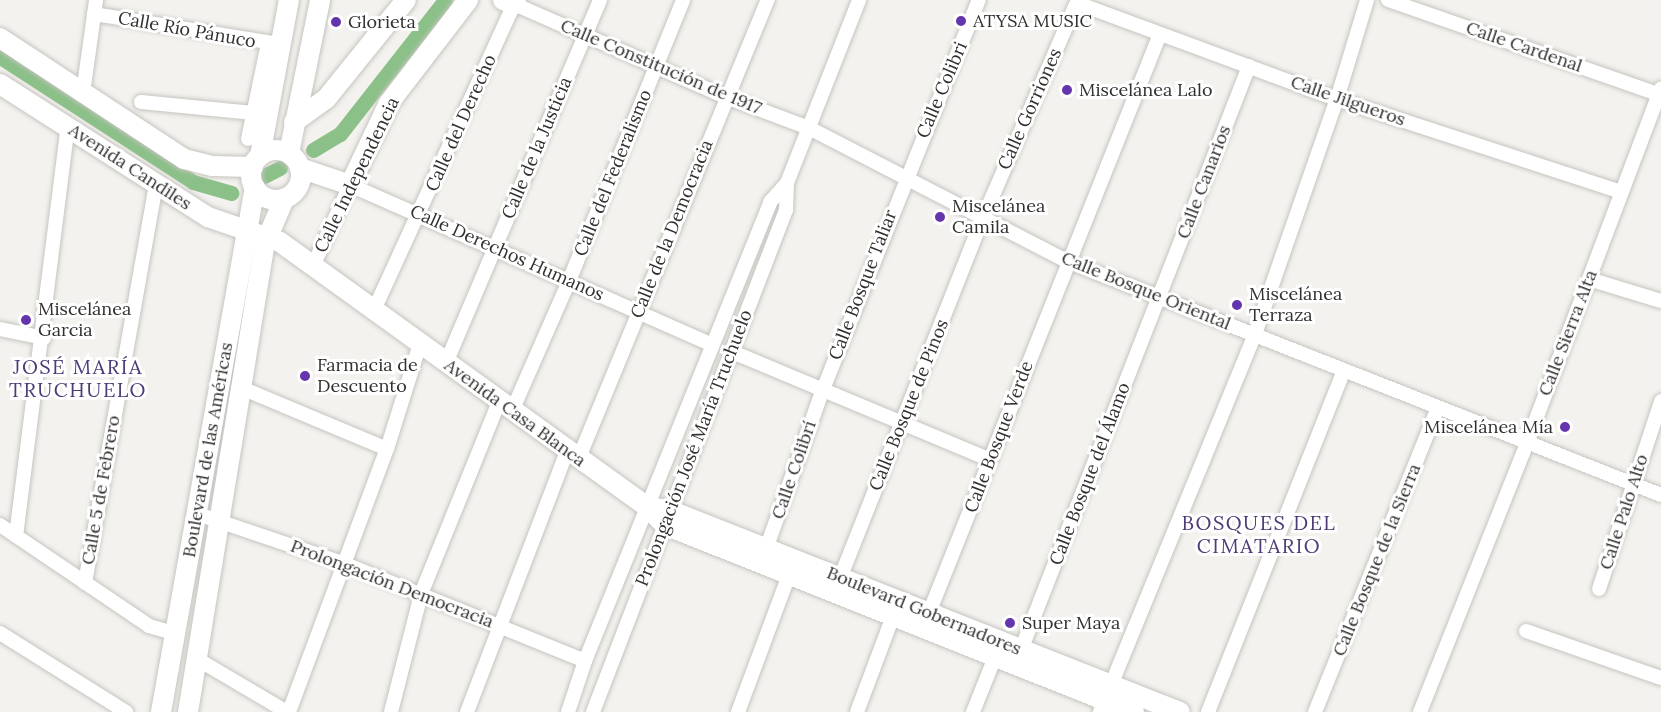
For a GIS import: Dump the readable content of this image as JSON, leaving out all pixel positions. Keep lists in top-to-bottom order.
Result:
{
  "streets": {
    "main road": [
      "Avenida Candiles",
      "Calle Independencia",
      "Calle Derechos Humanos",
      "Avenida Casa Blanca",
      "Boulevard de las Américas",
      "Boulevard Gobernadores"
    ],
    "street": [
      "Calle Río Pánuco",
      "Calle Cardenal",
      "Calle Constitución de 1917",
      "Calle Colibri",
      "Calle Jilgueros",
      "Calle Gorriones",
      "Calle del Derecho",
      "Calle de la Justicia",
      "Calle del Federalismo",
      "Calle Canarios",
      "Calle de la Democracia",
      "Calle Bosque Taliar",
      "Calle Bosque Oriental",
      "Calle Sierra Alta",
      "Calle Bosque de Pinos",
      "Calle Bosque Verde",
      "Prolongación José María Truchuelo",
      "Calle Colibrí",
      "Calle Bosque del Álamo",
      "Calle 5 de Febrero",
      "Calle Palo Alto",
      "Calle Bosque de la Sierra",
      "Prolongación Democracia"
    ]
  },
  "crossings": [
    ["Calle Cardenal", "Calle Sierra Alta"],
    ["Calle Constitución de 1917", "Calle del Derecho"],
    ["Calle Constitución de 1917", "Calle de la Justicia"],
    ["Calle Constitución de 1917", "Calle del Federalismo"],
    ["Calle Constitución de 1917", "Calle de la Democracia"],
    ["Calle Constitución de 1917", "Calle Bosque Oriental"],
    ["Calle Constitución de 1917", "Prolongación José María Truchuelo"],
    ["Calle Colibri", "Calle Bosque Taliar"],
    ["Calle Colibri", "Calle Bosque Oriental"],
    ["Calle Jilgueros", "Calle Gorriones"],
    ["Calle Jilgueros", "Calle Canarios"],
    ["Calle Jilgueros", "Calle Sierra Alta"],
    ["Calle Jilgueros", "Calle Bosque Verde"],
    ["Calle Gorriones", "Calle Bosque Oriental"],
    ["Calle Gorriones", "Calle Bosque de Pinos"],
    ["Calle del Derecho", "Calle Derechos Humanos"],
    ["Calle del Derecho", "Avenida Casa Blanca"],
    ["Calle de la Justicia", "Calle Derechos Humanos"],
    ["Calle de la Justicia", "Avenida Casa Blanca"],
    ["Avenida Candiles", "Calle Derechos Humanos"],
    ["Avenida Candiles", "Avenida Casa Blanca"],
    ["Avenida Candiles", "Boulevard de las Américas"],
    ["Avenida Candiles", "Calle 5 de Febrero"],
    ["Calle del Federalismo", "Calle Derechos Humanos"],
    ["Calle del Federalismo", "Avenida Casa Blanca"],
    ["Calle del Federalismo", "Prolongación Democracia"],
    ["Calle Independencia", "Calle Derechos Humanos"],
    ["Calle Independencia", "Avenida Casa Blanca"],
    ["Calle Canarios", "Calle Bosque Oriental"],
    ["Calle Canarios", "Calle Bosque del Álamo"],
    ["Calle de la Democracia", "Calle Derechos Humanos"],
    ["Calle de la Democracia", "Avenida Casa Blanca"],
    ["Calle de la Democracia", "Prolongación Democracia"],
    ["Calle Derechos Humanos", "Prolongación José María Truchuelo"],
    ["Calle Derechos Humanos", "Boulevard de las Américas"],
    ["Calle Bosque Taliar", "Calle Bosque Oriental"],
    ["Calle Bosque Taliar", "Calle Colibrí"],
    ["Calle Bosque Oriental", "Calle Sierra Alta"],
    ["Calle Bosque Oriental", "Calle Bosque de Pinos"],
    ["Calle Bosque Oriental", "Calle Bosque Verde"],
    ["Calle Bosque Oriental", "Prolongación José María Truchuelo"],
    ["Calle Bosque Oriental", "Calle Bosque del Álamo"],
    ["Calle Bosque Oriental", "Calle Palo Alto"],
    ["Calle Bosque Oriental", "Calle Bosque de la Sierra"],
    ["Calle Bosque de Pinos", "Boulevard Gobernadores"],
    ["Avenida Casa Blanca", "Prolongación José María Truchuelo"],
    ["Avenida Casa Blanca", "Boulevard de las Américas"],
    ["Avenida Casa Blanca", "Boulevard Gobernadores"],
    ["Calle Bosque Verde", "Boulevard Gobernadores"],
    ["Prolongación José María Truchuelo", "Prolongación Democracia"],
    ["Prolongación José María Truchuelo", "Boulevard Gobernadores"],
    ["Boulevard de las Américas", "Prolongación Democracia"],
    ["Calle Colibrí", "Boulevard Gobernadores"],
    ["Calle Bosque del Álamo", "Boulevard Gobernadores"]
  ],
  "districts": ["JOSÉ MARÍA TRUCHUELO", "BOSQUES DEL CIMATARIO"],
  "places": [
    "ATYSA MUSIC",
    "Glorieta",
    "Miscelánea Lalo",
    "Miscelánea Camila",
    "Miscelánea Terraza",
    "Miscelánea Garcia",
    "Farmacia de Descuento",
    "Miscelánea Mía",
    "Super Maya"
  ]
}
